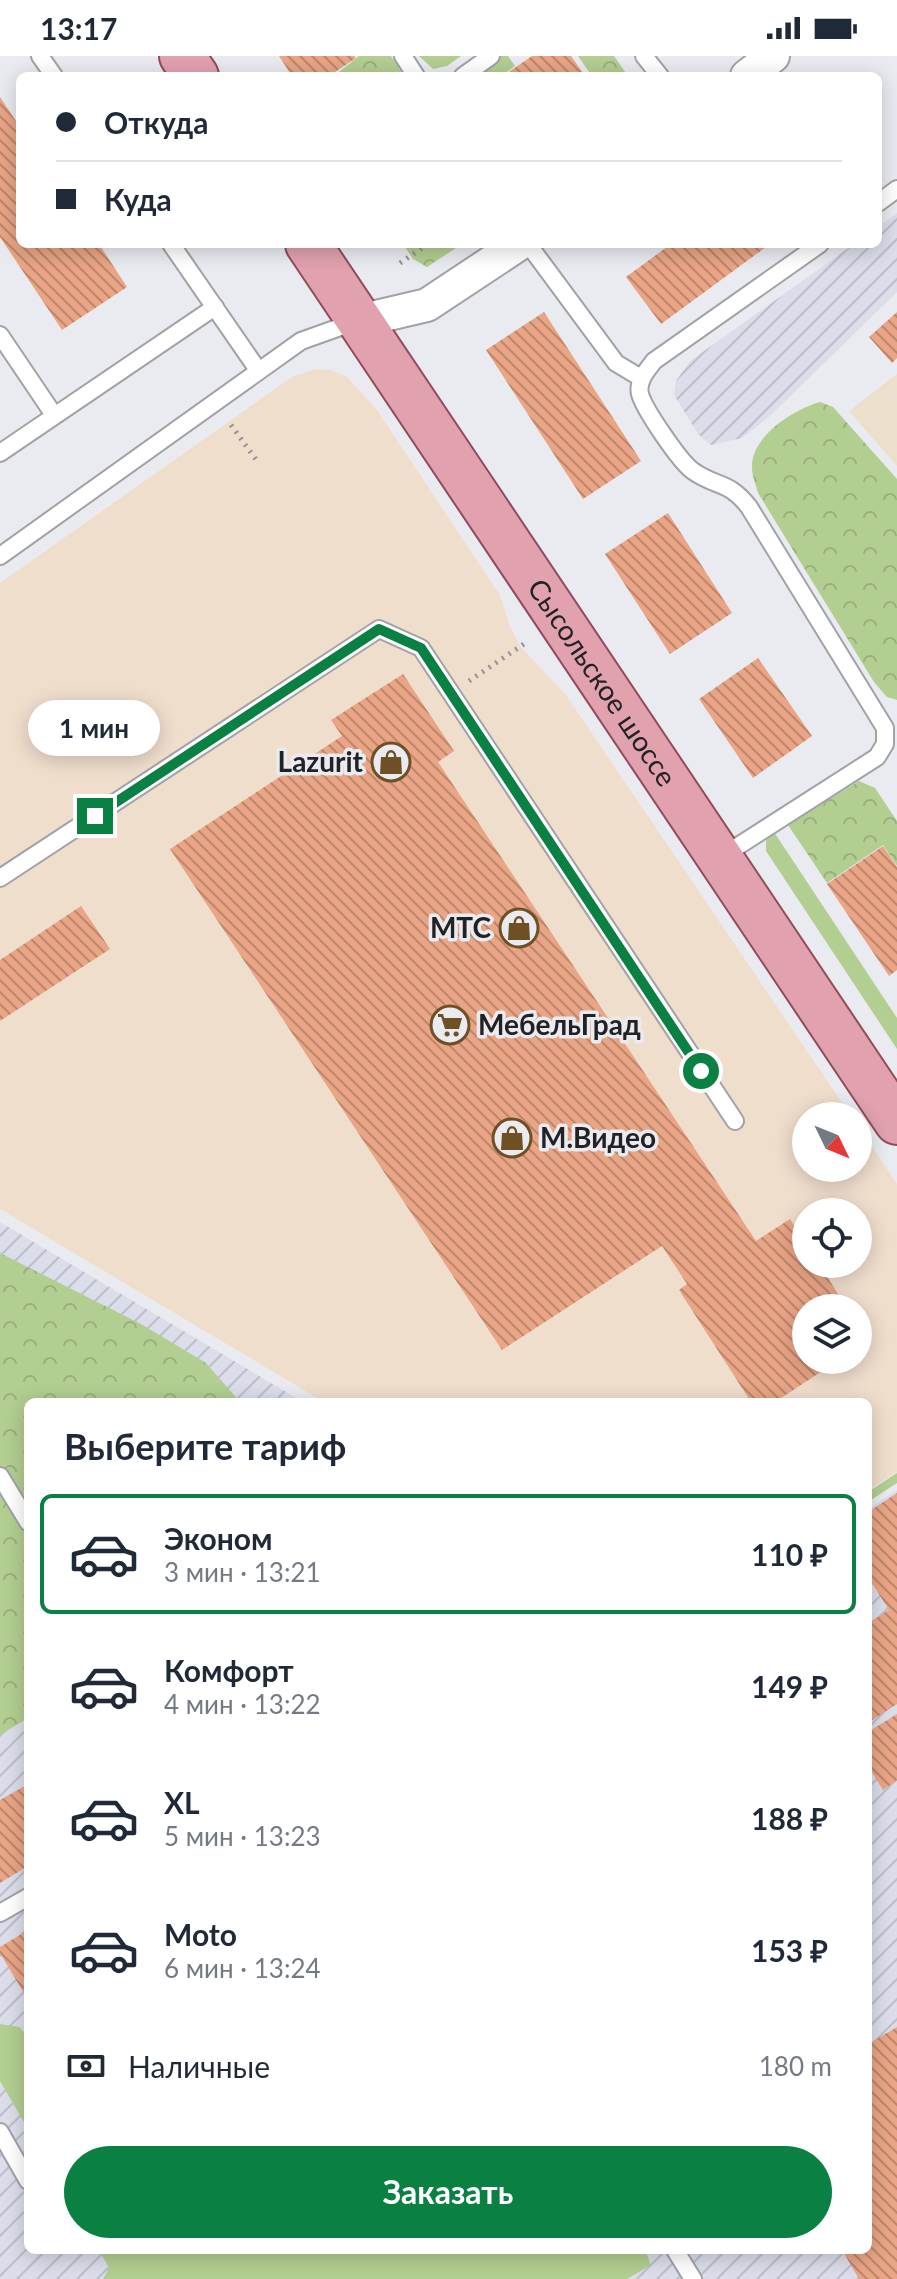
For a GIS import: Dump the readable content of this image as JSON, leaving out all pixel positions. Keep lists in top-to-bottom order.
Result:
{
  "streets": {
    "main road": ["Сысольское шоссе"]
  },
  "places": {
    "shop": ["Lazurit", "МТС", "М.Видео"],
    "supermarket": ["МебельГрад"]
  },
  "north": "bottom right",
  "page": {
    "status": "13:17",
    "banner": ["Откуда", "Куда"],
    "bubble": "1 мин",
    "heading": "Выберите тариф",
    "list": [
      {
        "name": "Эконом",
        "note": "3 мин · 13:21",
        "value": "110 ₽"
      },
      {
        "name": "Комфорт",
        "note": "4 мин · 13:22",
        "value": "149 ₽"
      },
      {
        "name": "XL",
        "note": "5 мин · 13:23",
        "value": "188 ₽"
      },
      {
        "name": "Moto",
        "note": "6 мин · 13:24",
        "value": "153 ₽"
      }
    ],
    "pay": ["Наличные", "180 m"],
    "buttons": "Заказать"
  }
}
